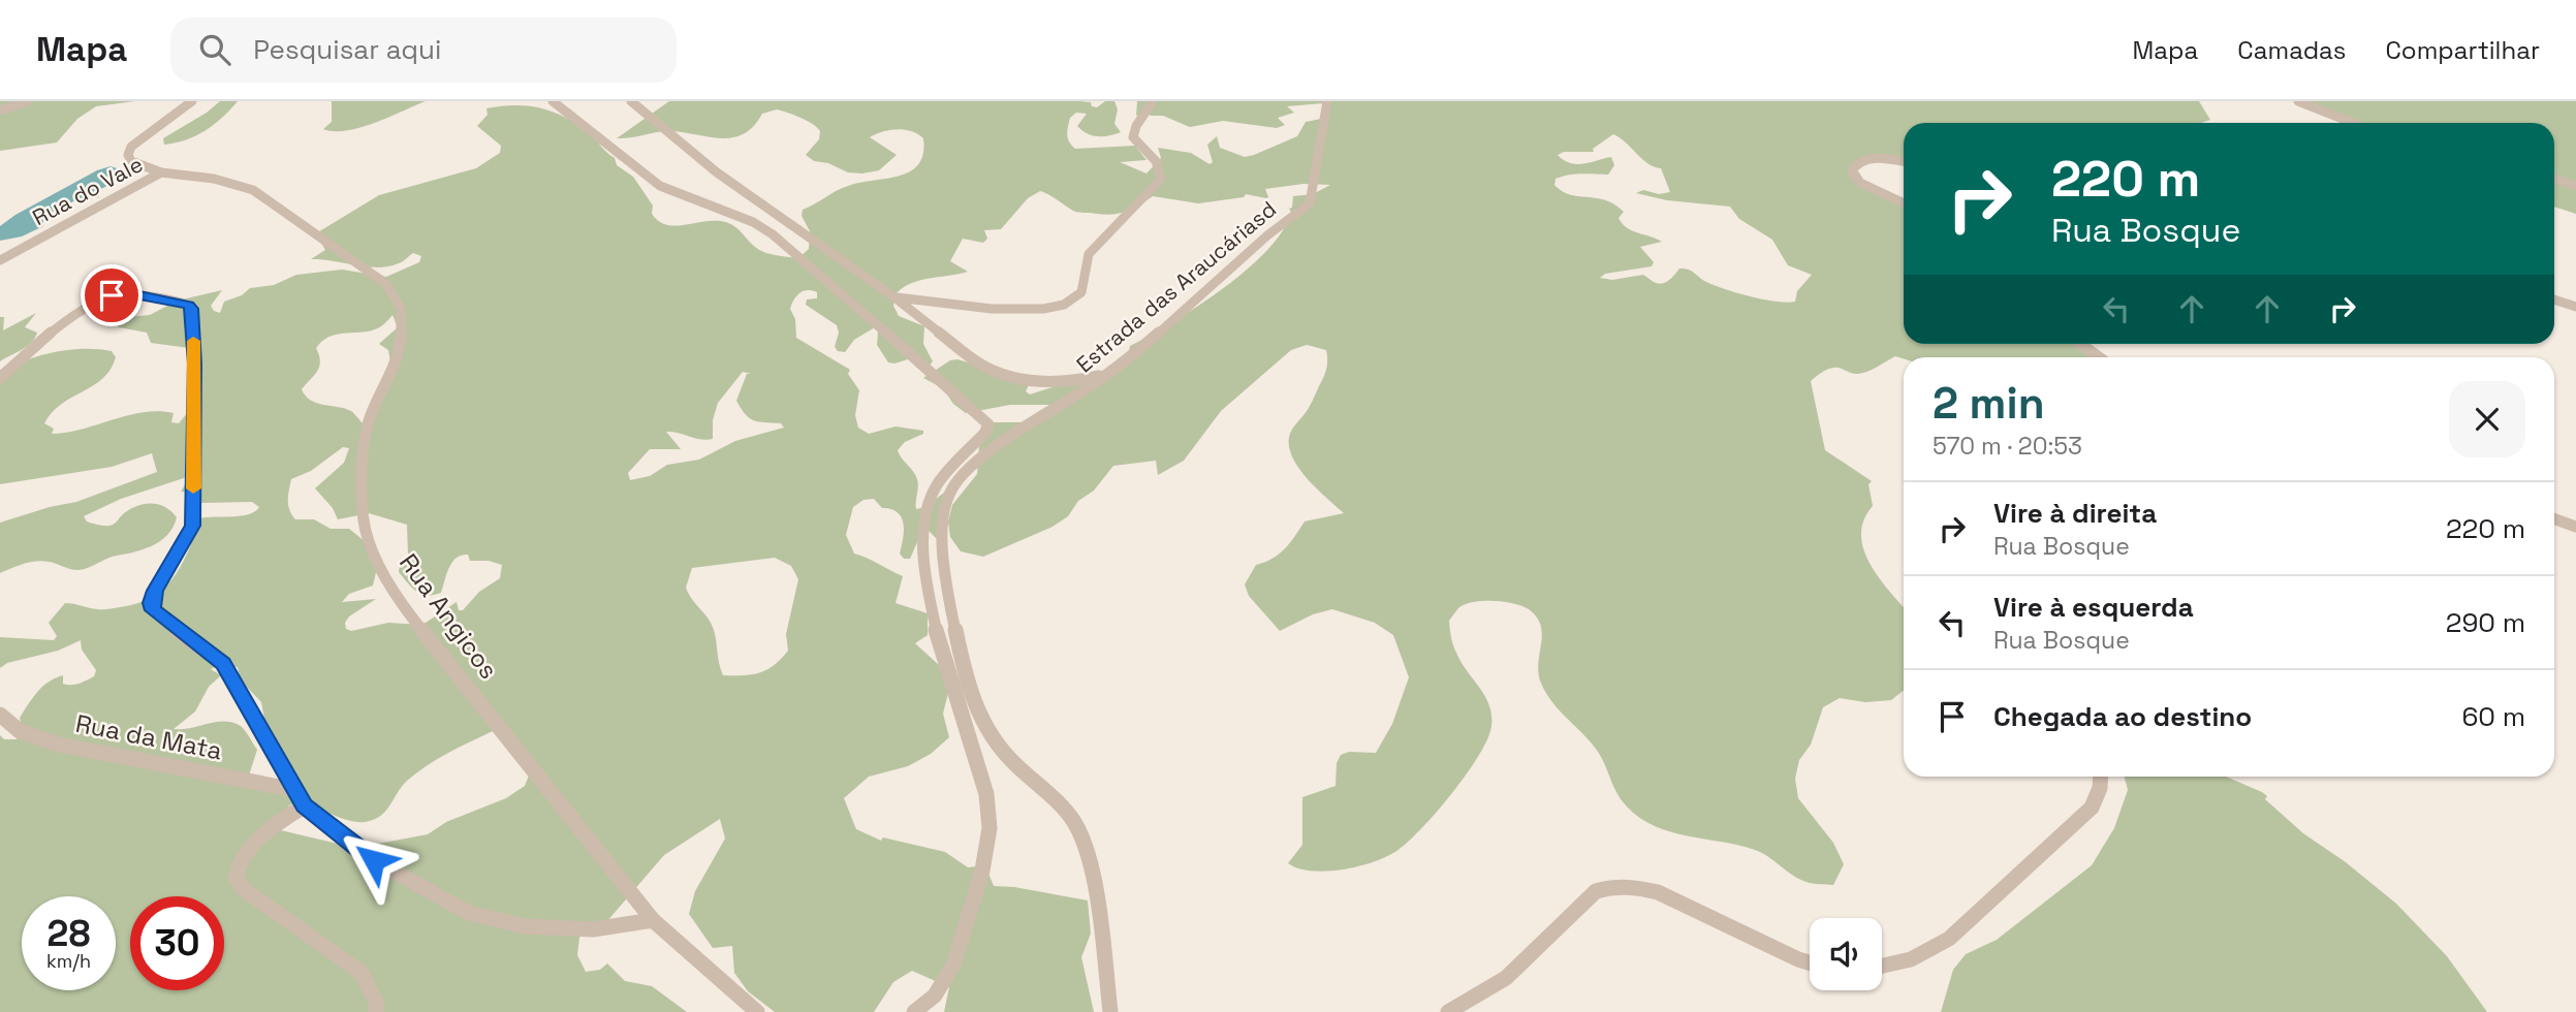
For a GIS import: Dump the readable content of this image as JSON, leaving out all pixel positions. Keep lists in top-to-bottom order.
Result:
{
  "streets": {
    "street": [
      "Rua do Vale",
      "Estrada das Araucáriasd",
      "Rua Angicos",
      "Rua da Mata"
    ]
  },
  "crossings": [
    ["Rua do Vale", "Rua Angicos"]
  ],
  "page": {
    "header": "Mapa",
    "search": "Pesquisar aqui",
    "nav": ["Mapa", "Camadas", "Compartilhar"],
    "turn": ["220 m", "Rua Bosque"],
    "heading": ["2 min", "570 m · 20:53"],
    "list": [
      {
        "name": "Vire à direita",
        "note": "Rua Bosque",
        "value": "220 m"
      },
      {
        "name": "Vire à esquerda",
        "note": "Rua Bosque",
        "value": "290 m"
      },
      {
        "name": "Chegada ao destino",
        "value": "60 m"
      }
    ],
    "speed": "28 km/h",
    "limit": "30"
  }
}
